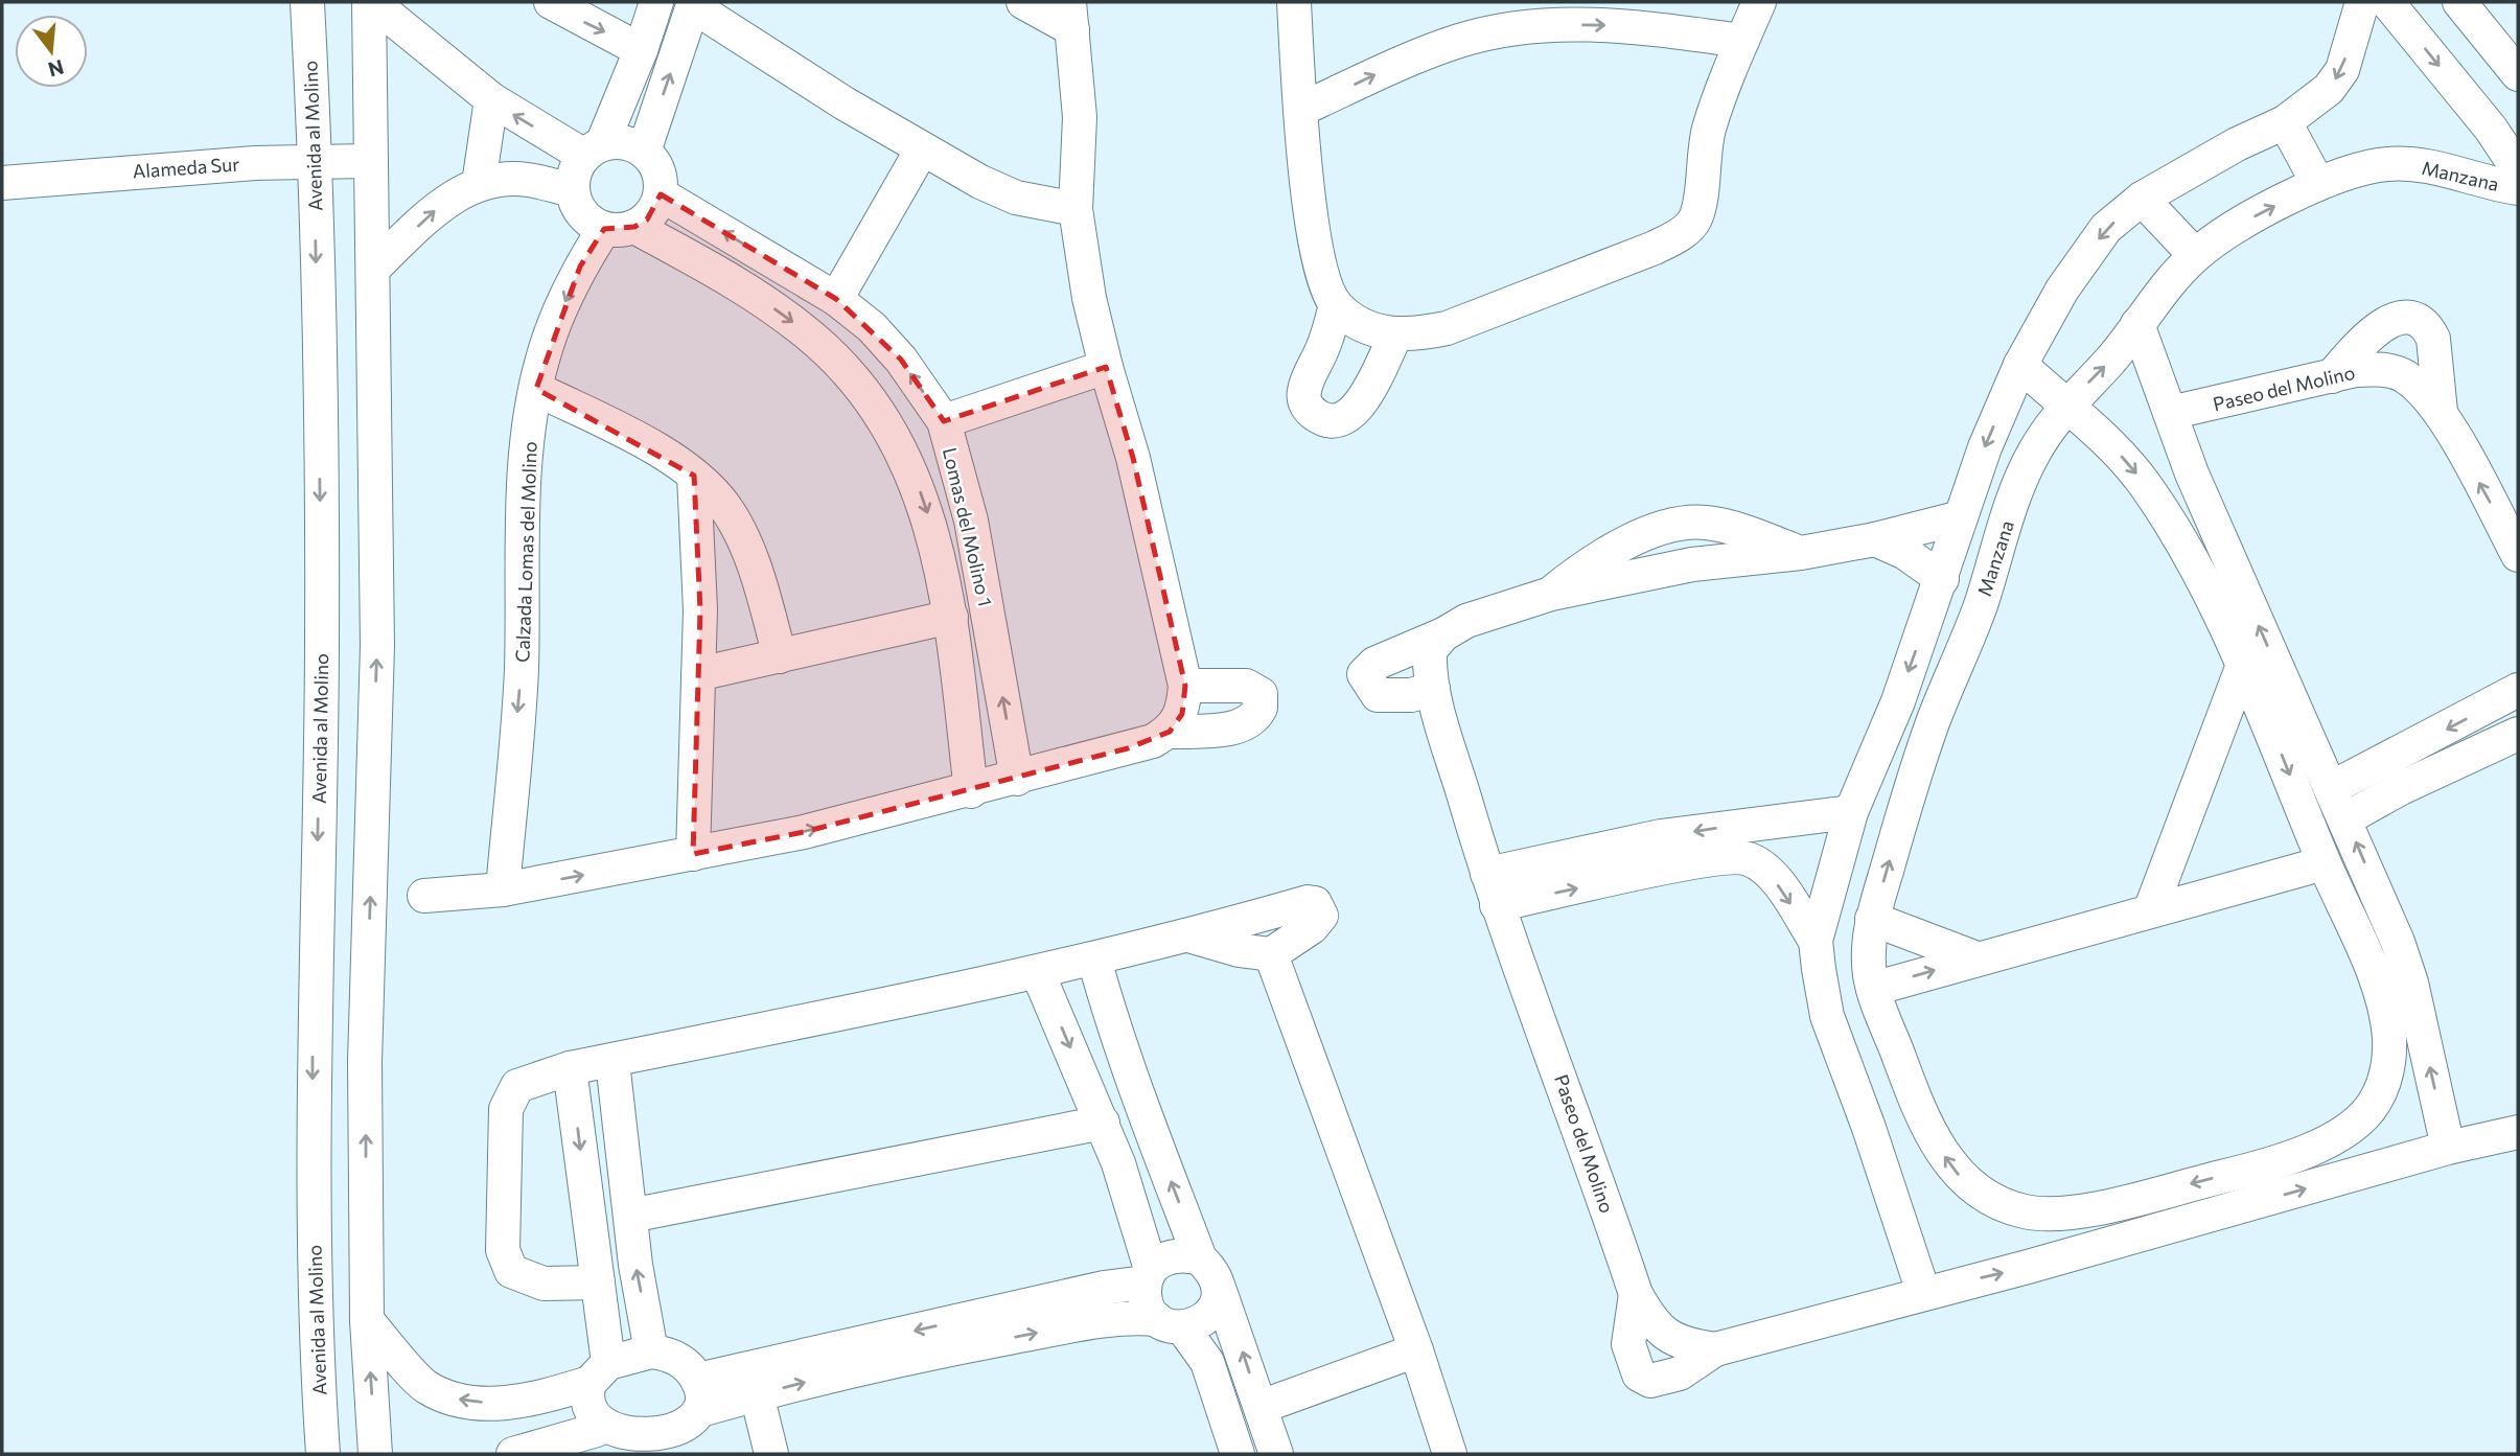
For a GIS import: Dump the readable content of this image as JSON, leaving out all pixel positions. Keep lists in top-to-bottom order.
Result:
{
  "streets": {
    "street": [
      "Avenida al Molino",
      "Alameda Sur",
      "Manzana",
      "Paseo del Molino",
      "Lomas del Molino 1",
      "Calzada Lomas del Molino"
    ]
  },
  "crossings": [
    ["Avenida al Molino", "Alameda Sur"],
    ["Lomas del Molino 1", "Calzada Lomas del Molino"]
  ],
  "north": "bottom"
}
